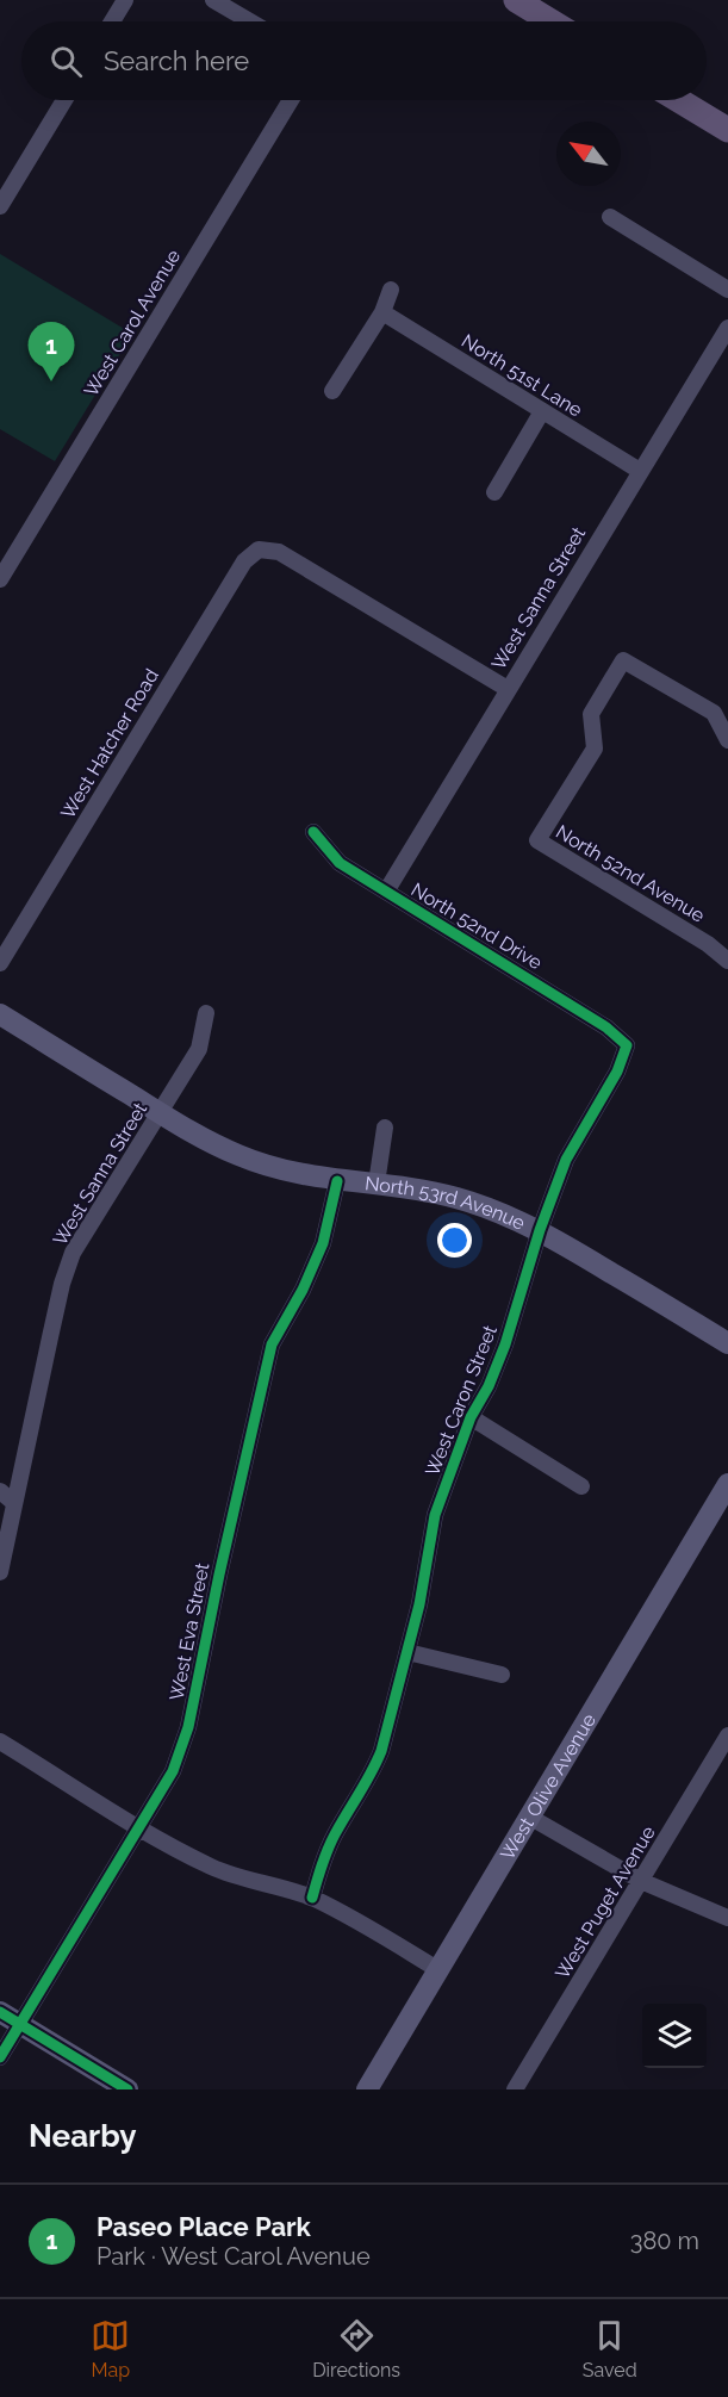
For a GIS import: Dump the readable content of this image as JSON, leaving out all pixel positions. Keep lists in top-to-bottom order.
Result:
{
  "streets": {
    "street": [
      "West Carol Avenue",
      "North 51st Lane",
      "West Sanna Street",
      "West Hatcher Road",
      "North 52nd Avenue",
      "North 52nd Drive",
      "North 53rd Avenue",
      "West Caron Street",
      "West Eva Street",
      "West Olive Avenue",
      "West Puget Avenue"
    ]
  },
  "crossings": [
    ["North 51st Lane", "West Sanna Street"],
    ["West Sanna Street", "West Hatcher Road"],
    ["West Sanna Street", "North 52nd Drive"],
    ["West Sanna Street", "North 53rd Avenue"],
    ["North 52nd Drive", "West Caron Street"],
    ["North 53rd Avenue", "West Caron Street"],
    ["North 53rd Avenue", "West Eva Street"]
  ],
  "north": "top left",
  "page": {
    "search": "Search here",
    "pins": "1",
    "heading": "Nearby",
    "list": [
      {
        "mark": "1",
        "name": "Paseo Place Park",
        "note": "Park · West Carol Avenue",
        "value": "380 m"
      }
    ],
    "nav": ["Map", "Directions", "Saved"]
  }
}
